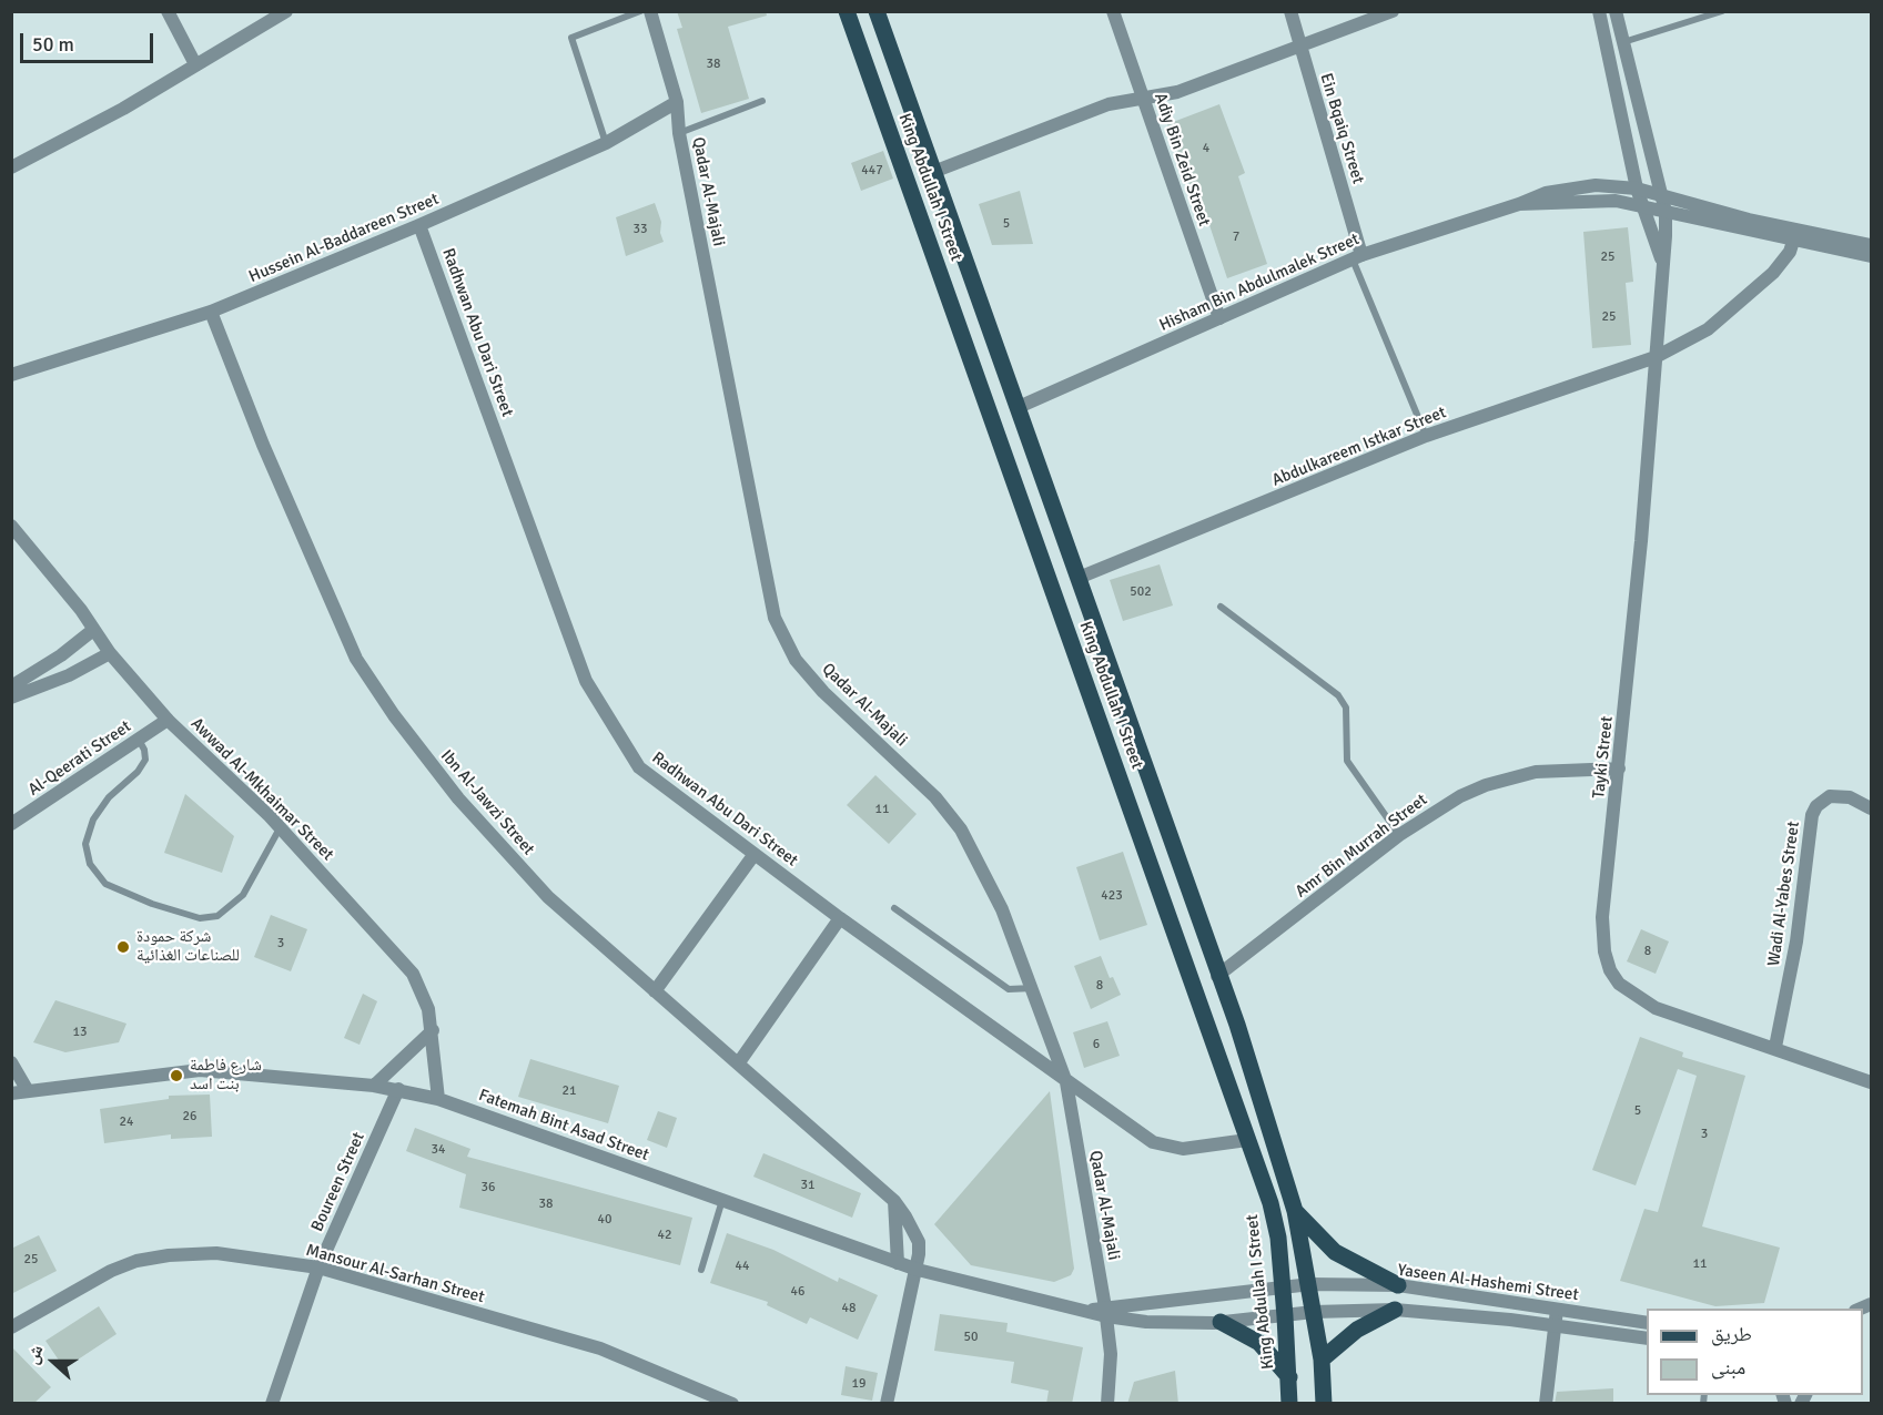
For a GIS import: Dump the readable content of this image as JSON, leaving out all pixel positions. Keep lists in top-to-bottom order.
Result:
{
  "streets": {
    "main road": ["King Abdullah I Street"],
    "street": [
      "Ein Bqaiq Street",
      "Adiy Bin Zeid Street",
      "Qadar Al-Majali",
      "Hussein Al-Baddareen Street",
      "Hisham Bin Abdulmalek Street",
      "Radhwan Abu Dari Street",
      "Abdulkareem Istkar Street",
      "Tayki Street",
      "Al-Qeerati Street",
      "Awwad Al-Mkhaimar Street",
      "Ibn Al-Jawzi Street",
      "Amr Bin Murrah Street",
      "Wadi Al-Yabes Street",
      "Fatemah Bint Asad Street",
      "Boureen Street",
      "Mansour Al-Sarhan Street",
      "Yaseen Al-Hashemi Street"
    ]
  },
  "crossings": [
    ["Ein Bqaiq Street", "Hisham Bin Abdulmalek Street"],
    ["Adiy Bin Zeid Street", "Hisham Bin Abdulmalek Street"],
    ["King Abdullah I Street", "Hisham Bin Abdulmalek Street"],
    ["King Abdullah I Street", "Radhwan Abu Dari Street"],
    ["King Abdullah I Street", "Abdulkareem Istkar Street"],
    ["King Abdullah I Street", "Amr Bin Murrah Street"],
    ["King Abdullah I Street", "Fatemah Bint Asad Street"],
    ["King Abdullah I Street", "Yaseen Al-Hashemi Street"],
    ["Qadar Al-Majali", "Hussein Al-Baddareen Street"],
    ["Qadar Al-Majali", "Radhwan Abu Dari Street"],
    ["Qadar Al-Majali", "Fatemah Bint Asad Street"],
    ["Hussein Al-Baddareen Street", "Radhwan Abu Dari Street"],
    ["Hussein Al-Baddareen Street", "Ibn Al-Jawzi Street"],
    ["Hisham Bin Abdulmalek Street", "Abdulkareem Istkar Street"],
    ["Hisham Bin Abdulmalek Street", "Tayki Street"],
    ["Abdulkareem Istkar Street", "Tayki Street"],
    ["Tayki Street", "Amr Bin Murrah Street"],
    ["Tayki Street", "Wadi Al-Yabes Street"],
    ["Al-Qeerati Street", "Awwad Al-Mkhaimar Street"],
    ["Awwad Al-Mkhaimar Street", "Fatemah Bint Asad Street"],
    ["Ibn Al-Jawzi Street", "Fatemah Bint Asad Street"],
    ["Fatemah Bint Asad Street", "Boureen Street"],
    ["Fatemah Bint Asad Street", "Yaseen Al-Hashemi Street"],
    ["Boureen Street", "Mansour Al-Sarhan Street"]
  ],
  "places": ["شركة حمودة للصناعات الغذائية", "شارع فاطمة بنت اسد"],
  "house_numbers": [
    "38",
    "4",
    "447",
    "5",
    "33",
    "7",
    "25",
    "25",
    "502",
    "11",
    "423",
    "3",
    "8",
    "8",
    "13",
    "6",
    "21",
    "5",
    "26",
    "24",
    "3",
    "34",
    "31",
    "36",
    "38",
    "40",
    "42",
    "25",
    "11",
    "44",
    "46",
    "48",
    "50",
    "19"
  ],
  "legend": ["طريق", "مبنى"],
  "scale_bar": "50 m",
  "north": "left"
}
